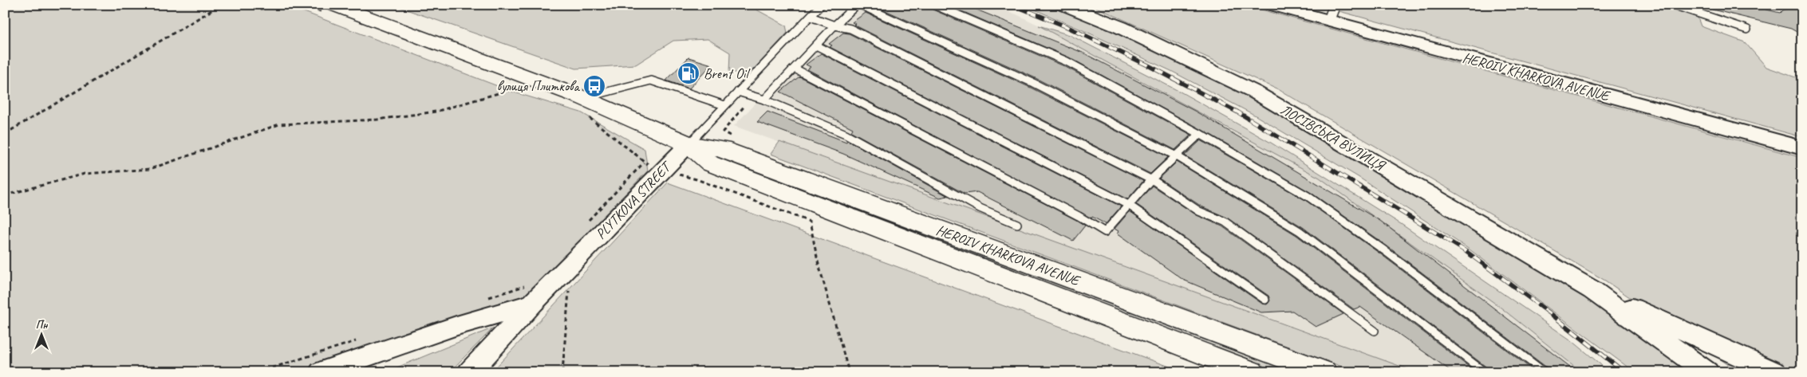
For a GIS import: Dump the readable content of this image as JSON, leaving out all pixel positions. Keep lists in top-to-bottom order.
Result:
{
  "streets": {
    "main road": ["HEROIV KHARKOVA AVENUE"],
    "street": ["ЛОСІВСЬКА ВУЛИЦЯ", "PLYTKOVA STREET"]
  },
  "crossings": [
    ["HEROIV KHARKOVA AVENUE", "PLYTKOVA STREET"]
  ],
  "places": {
    "fuel station": ["Brent Oil"],
    "bus stop": ["вулиця Плиткова"]
  },
  "north": "top"
}
